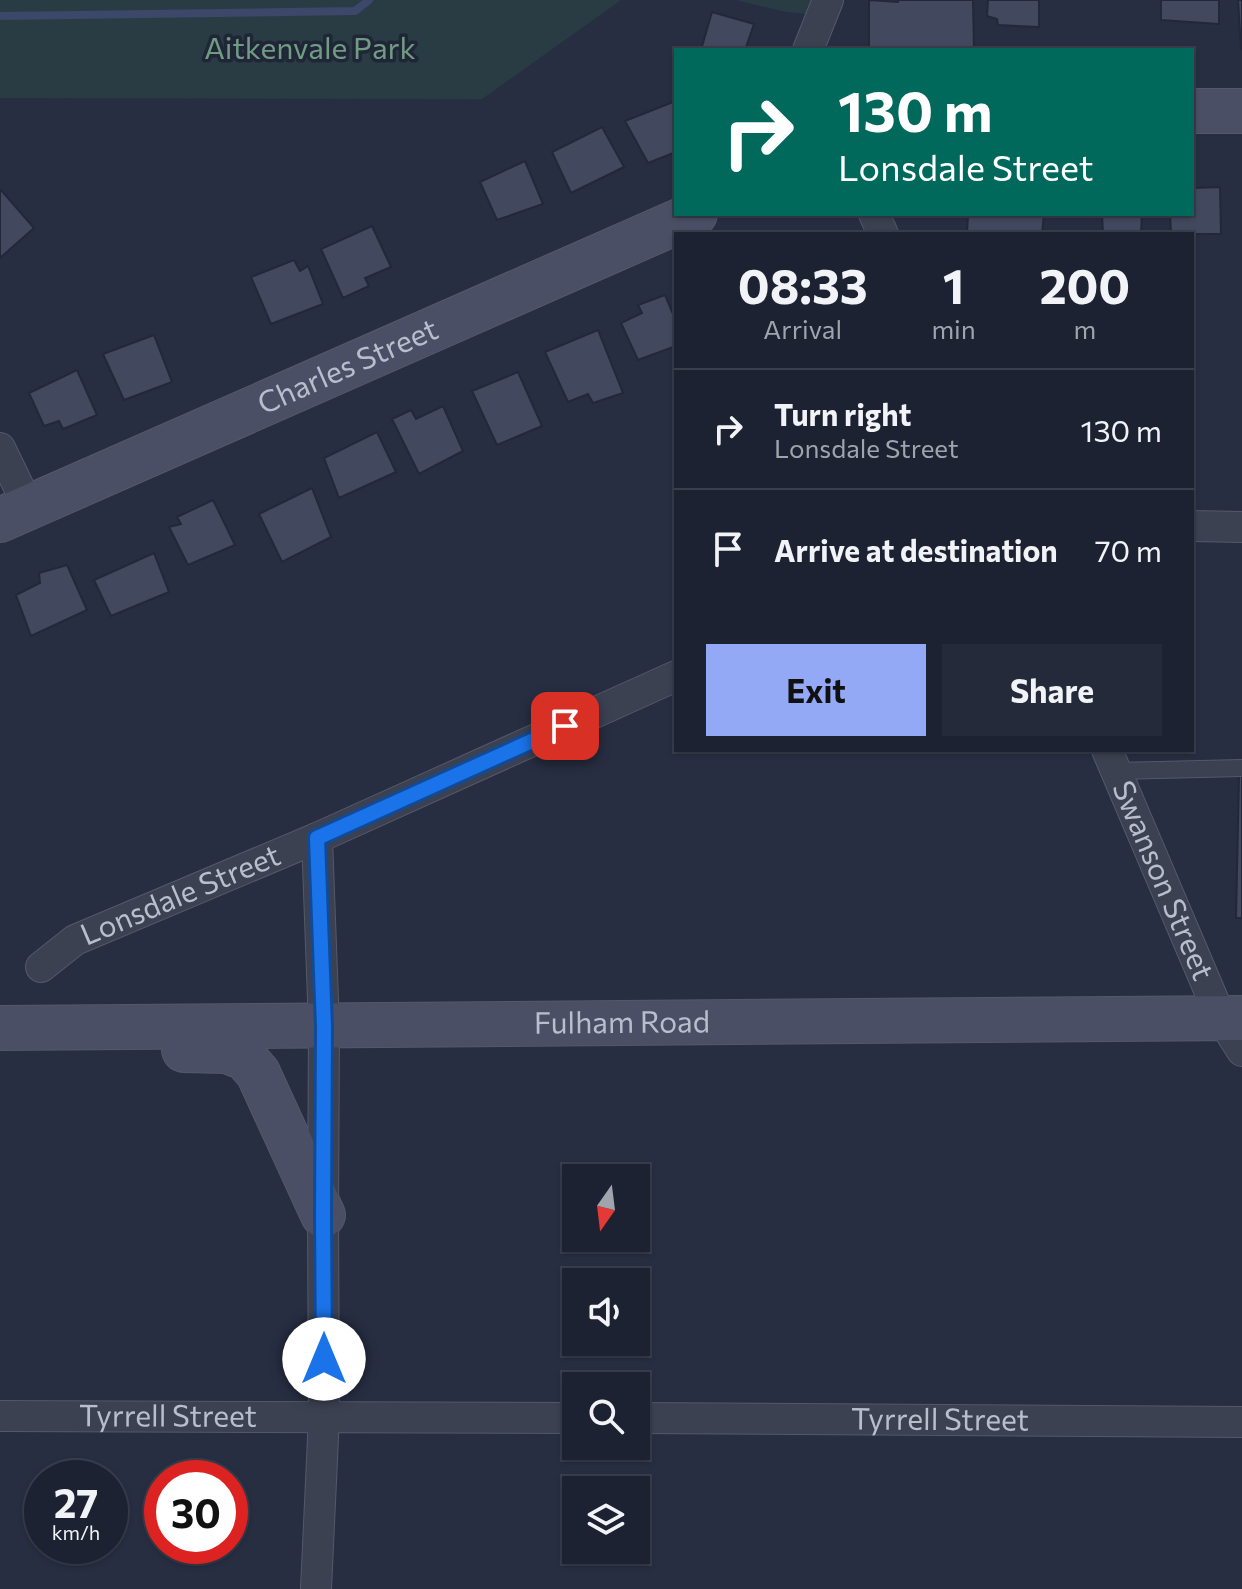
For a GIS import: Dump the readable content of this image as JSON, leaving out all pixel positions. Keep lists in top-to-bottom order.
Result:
{
  "streets": {
    "street": [
      "Charles Street",
      "Swanson Street",
      "Lonsdale Street",
      "Fulham Road",
      "Tyrrell Street"
    ]
  },
  "crossings": [
    ["Swanson Street", "Fulham Road"]
  ],
  "parks": ["Aitkenvale Park"],
  "north": "bottom",
  "page": {
    "turn": ["130 m", "Lonsdale Street"],
    "eta": [
      "08:33",
      "Arrival",
      "1",
      "min",
      "200",
      "m"
    ],
    "list": [
      {
        "name": "Turn right",
        "note": "Lonsdale Street",
        "value": "130 m"
      },
      {
        "name": "Arrive at destination",
        "value": "70 m"
      }
    ],
    "buttons": ["Exit", "Share"],
    "speed": "27 km/h",
    "limit": "30"
  }
}
